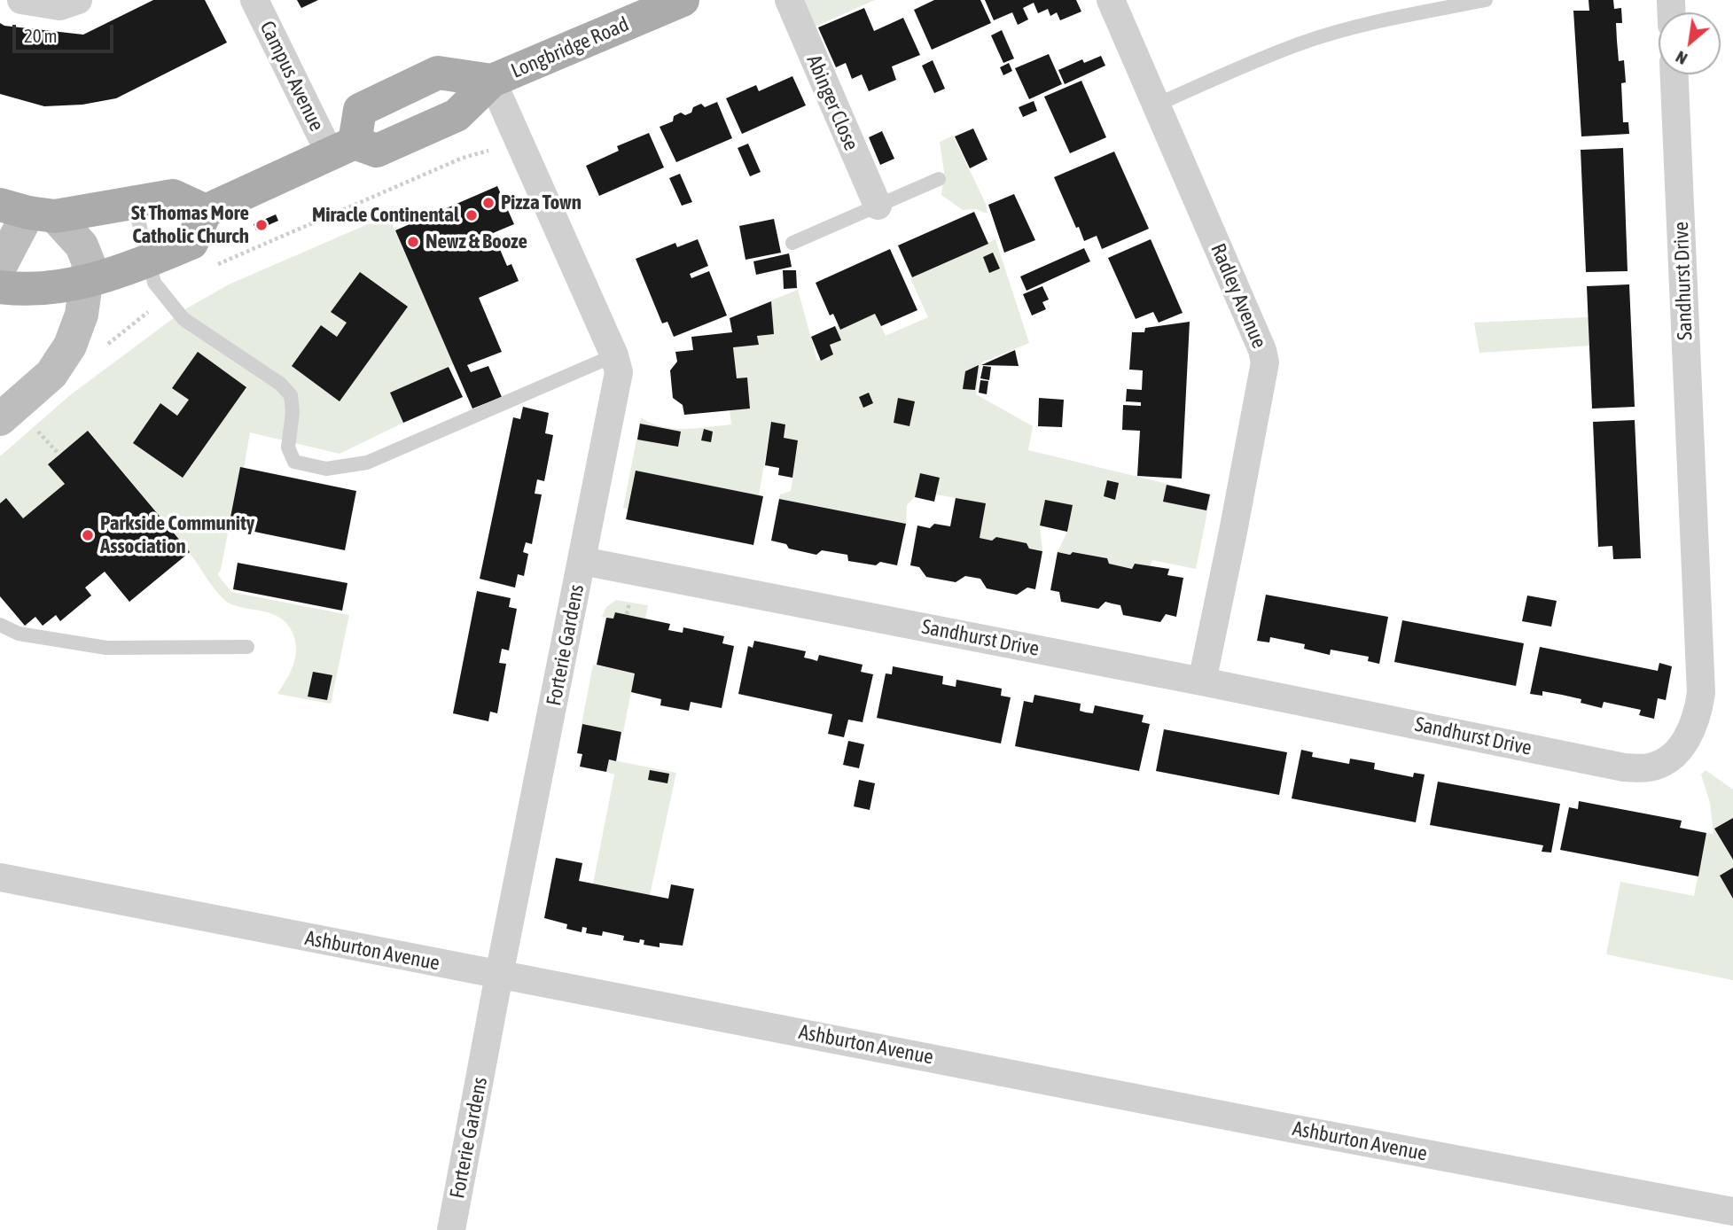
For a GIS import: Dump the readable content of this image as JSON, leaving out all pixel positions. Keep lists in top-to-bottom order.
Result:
{
  "streets": {
    "main road": ["Longbridge Road"],
    "street": [
      "Campus Avenue",
      "Abinger Close",
      "Sandhurst Drive",
      "Radley Avenue",
      "Forterie Gardens",
      "Ashburton Avenue"
    ]
  },
  "crossings": [
    ["Longbridge Road", "Campus Avenue"],
    ["Longbridge Road", "Forterie Gardens"],
    ["Sandhurst Drive", "Radley Avenue"],
    ["Sandhurst Drive", "Forterie Gardens"],
    ["Forterie Gardens", "Ashburton Avenue"]
  ],
  "places": [
    "Pizza Town",
    "Miracle Continental",
    "St Thomas More Catholic Church",
    "Newz & Booze",
    "Parkside Community Association"
  ],
  "scale_bar": "20 m",
  "north": "bottom left"
}
